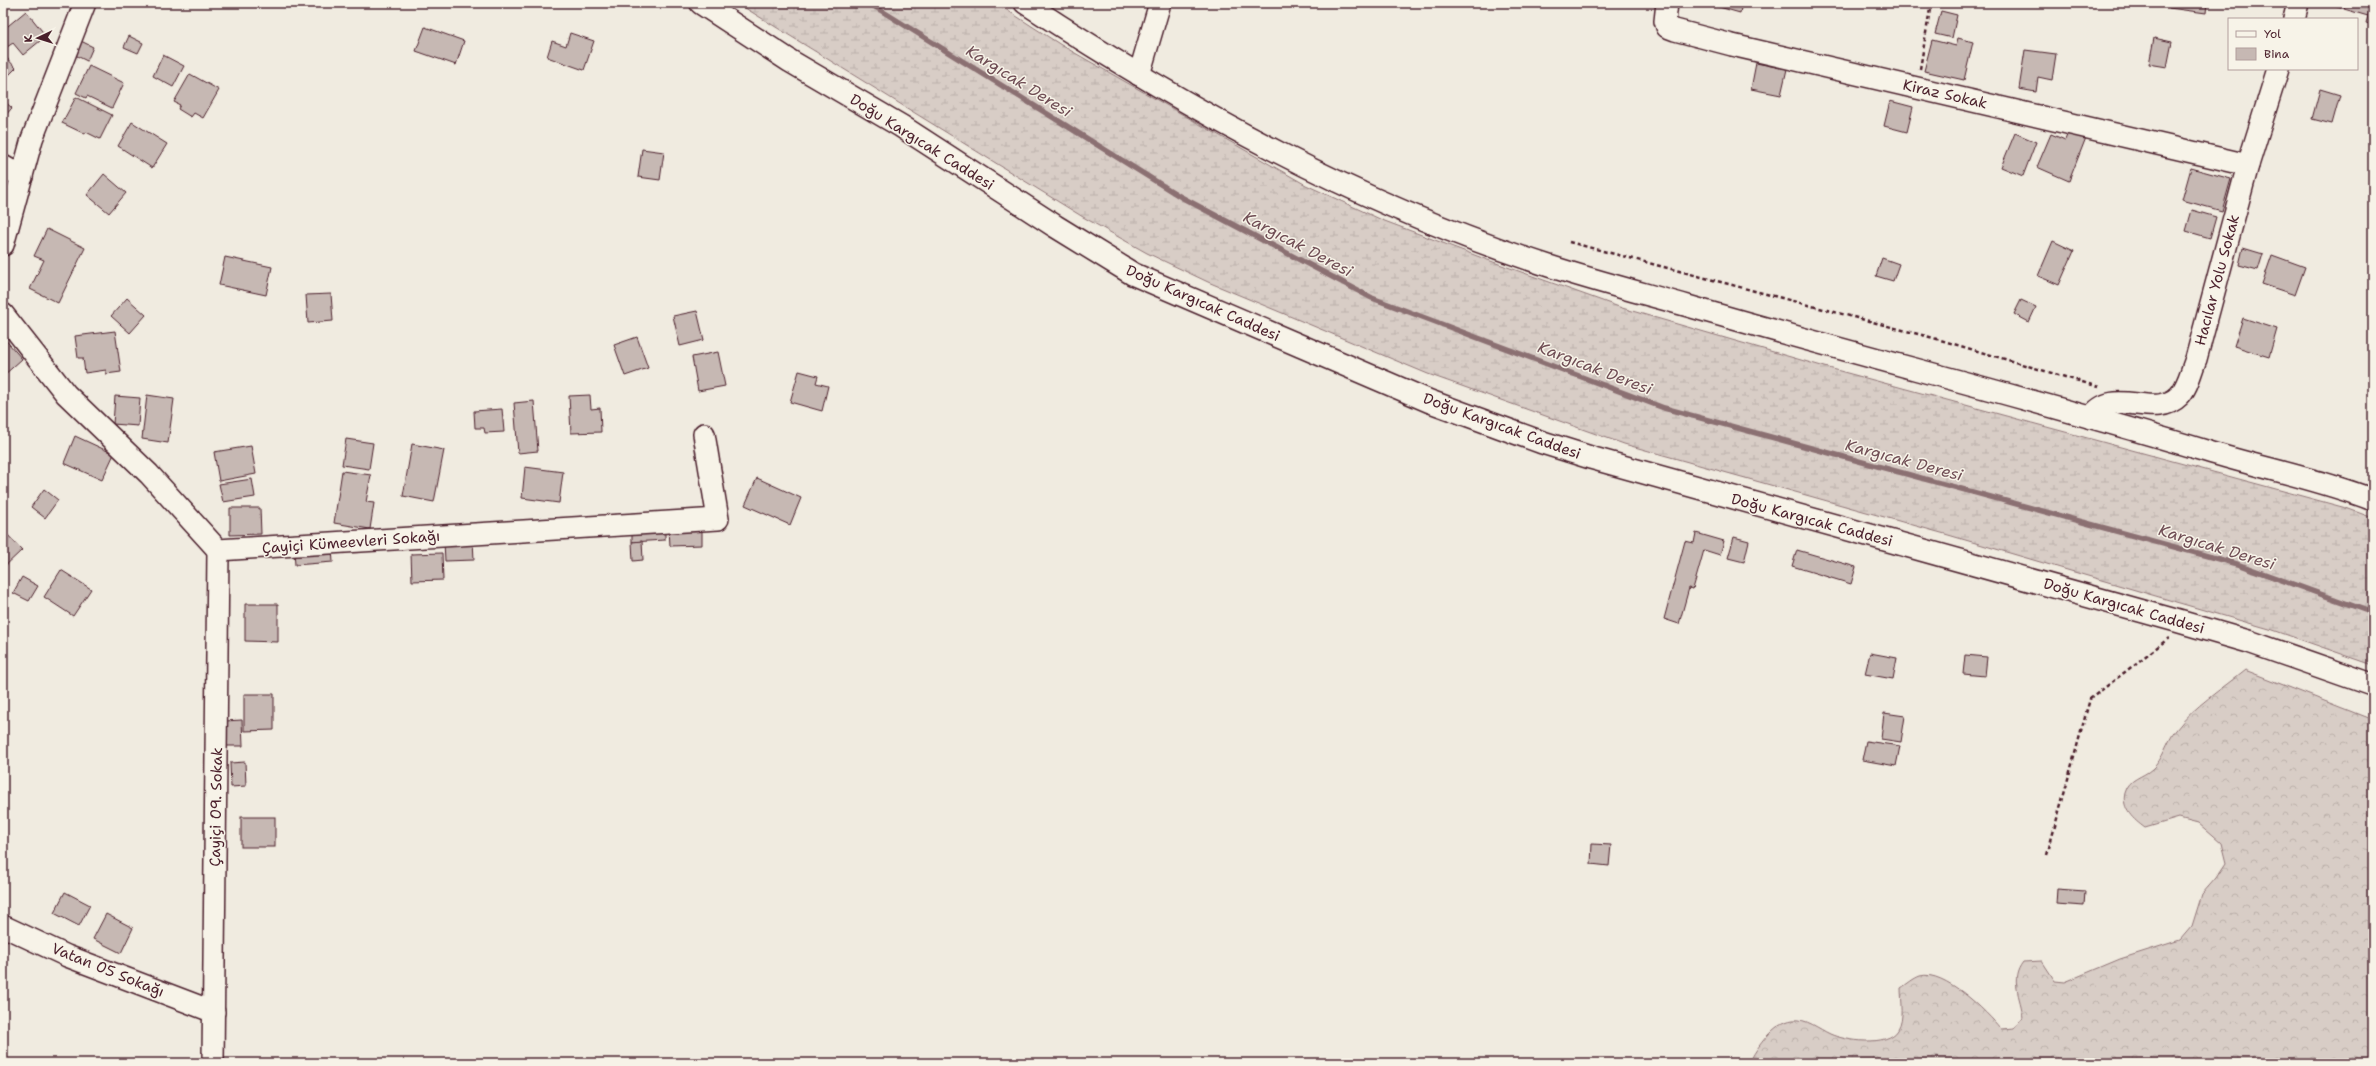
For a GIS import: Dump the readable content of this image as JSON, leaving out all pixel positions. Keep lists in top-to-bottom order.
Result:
{
  "streets": {
    "street": [
      "Kiraz Sokak",
      "Doğu Kargıcak Caddesi",
      "Hacılar Yolu Sokak",
      "Çayiçi Kümeevleri Sokağı",
      "Çayiçi 09. Sokak",
      "Vatan 05 Sokağı"
    ]
  },
  "crossings": [
    ["Kiraz Sokak", "Hacılar Yolu Sokak"],
    ["Çayiçi Kümeevleri Sokağı", "Çayiçi 09. Sokak"],
    ["Çayiçi 09. Sokak", "Vatan 05 Sokağı"]
  ],
  "water": ["Kargıcak Deresi"],
  "legend": ["Yol", "Bina"],
  "north": "left"
}
